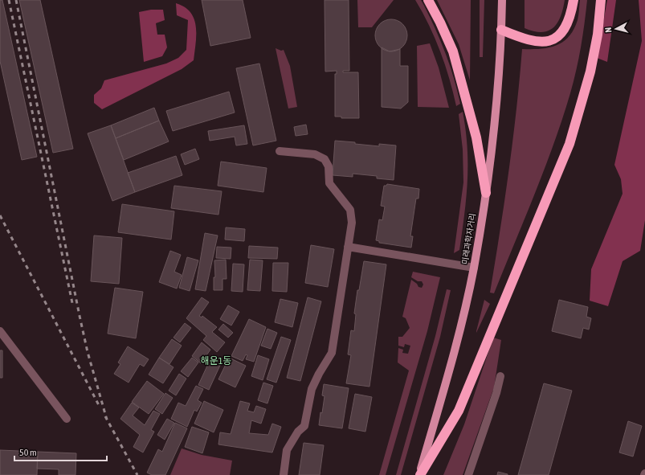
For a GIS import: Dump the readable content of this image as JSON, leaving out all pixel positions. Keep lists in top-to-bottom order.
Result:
{
  "streets": {
    "main road": ["미래과학자거리"]
  },
  "districts": ["해운1동"],
  "scale_bar": "50 m",
  "north": "left"
}
